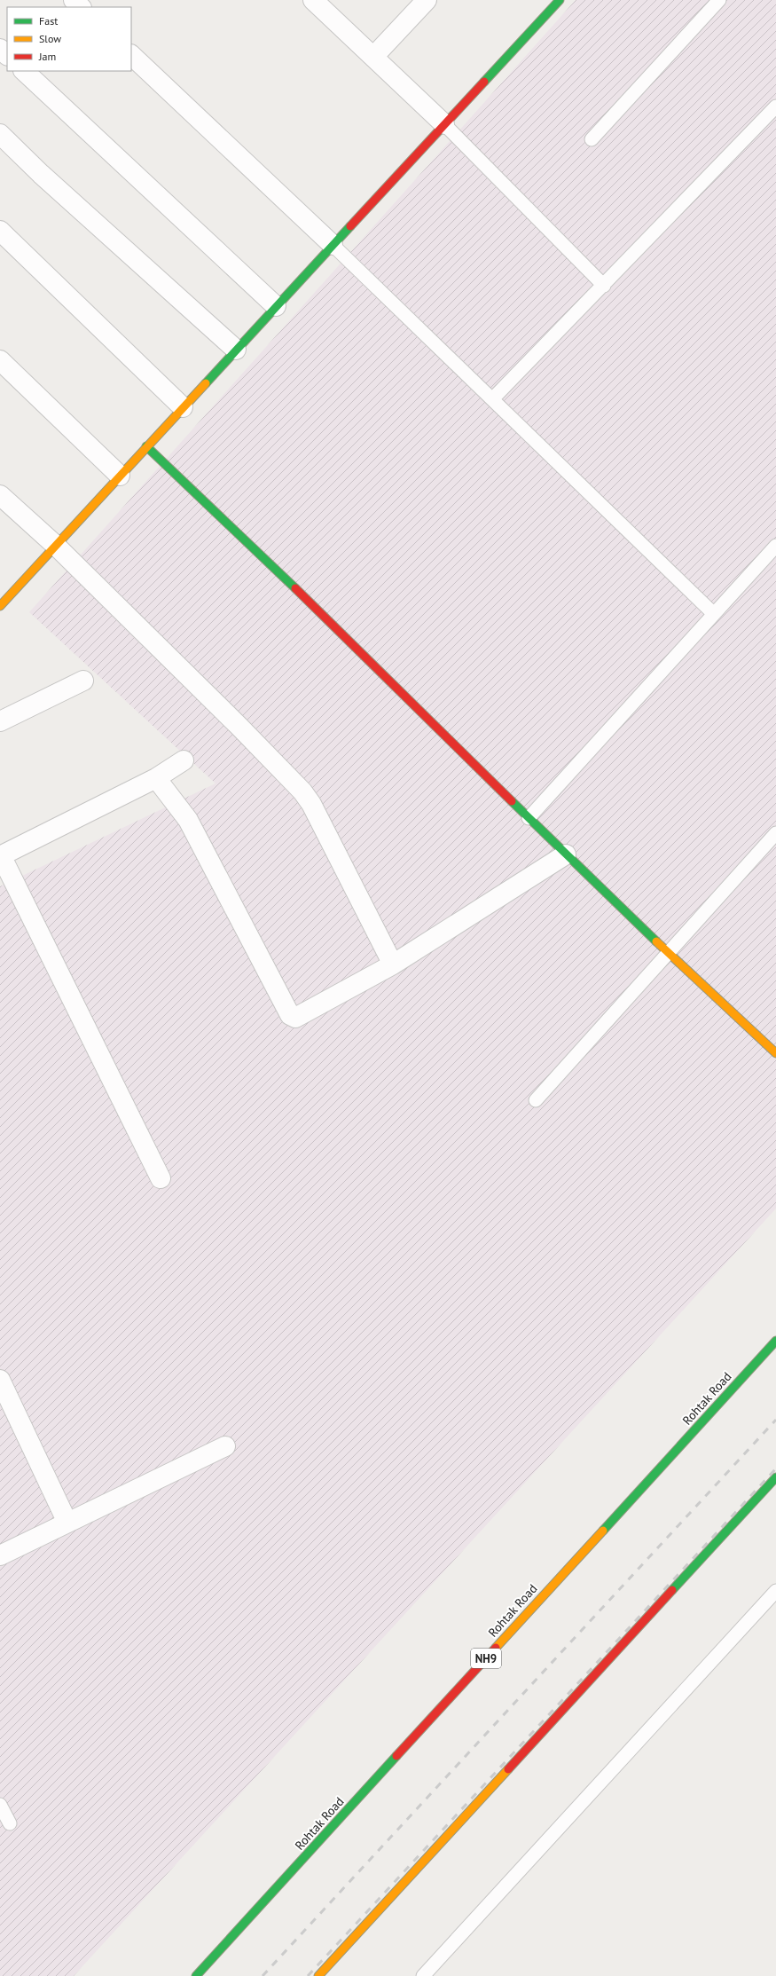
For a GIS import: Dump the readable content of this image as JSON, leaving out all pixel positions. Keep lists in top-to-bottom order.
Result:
{
  "streets": {
    "main road": ["Rohtak Road", "NH9"]
  },
  "legend": ["Fast", "Slow", "Jam"]
}
